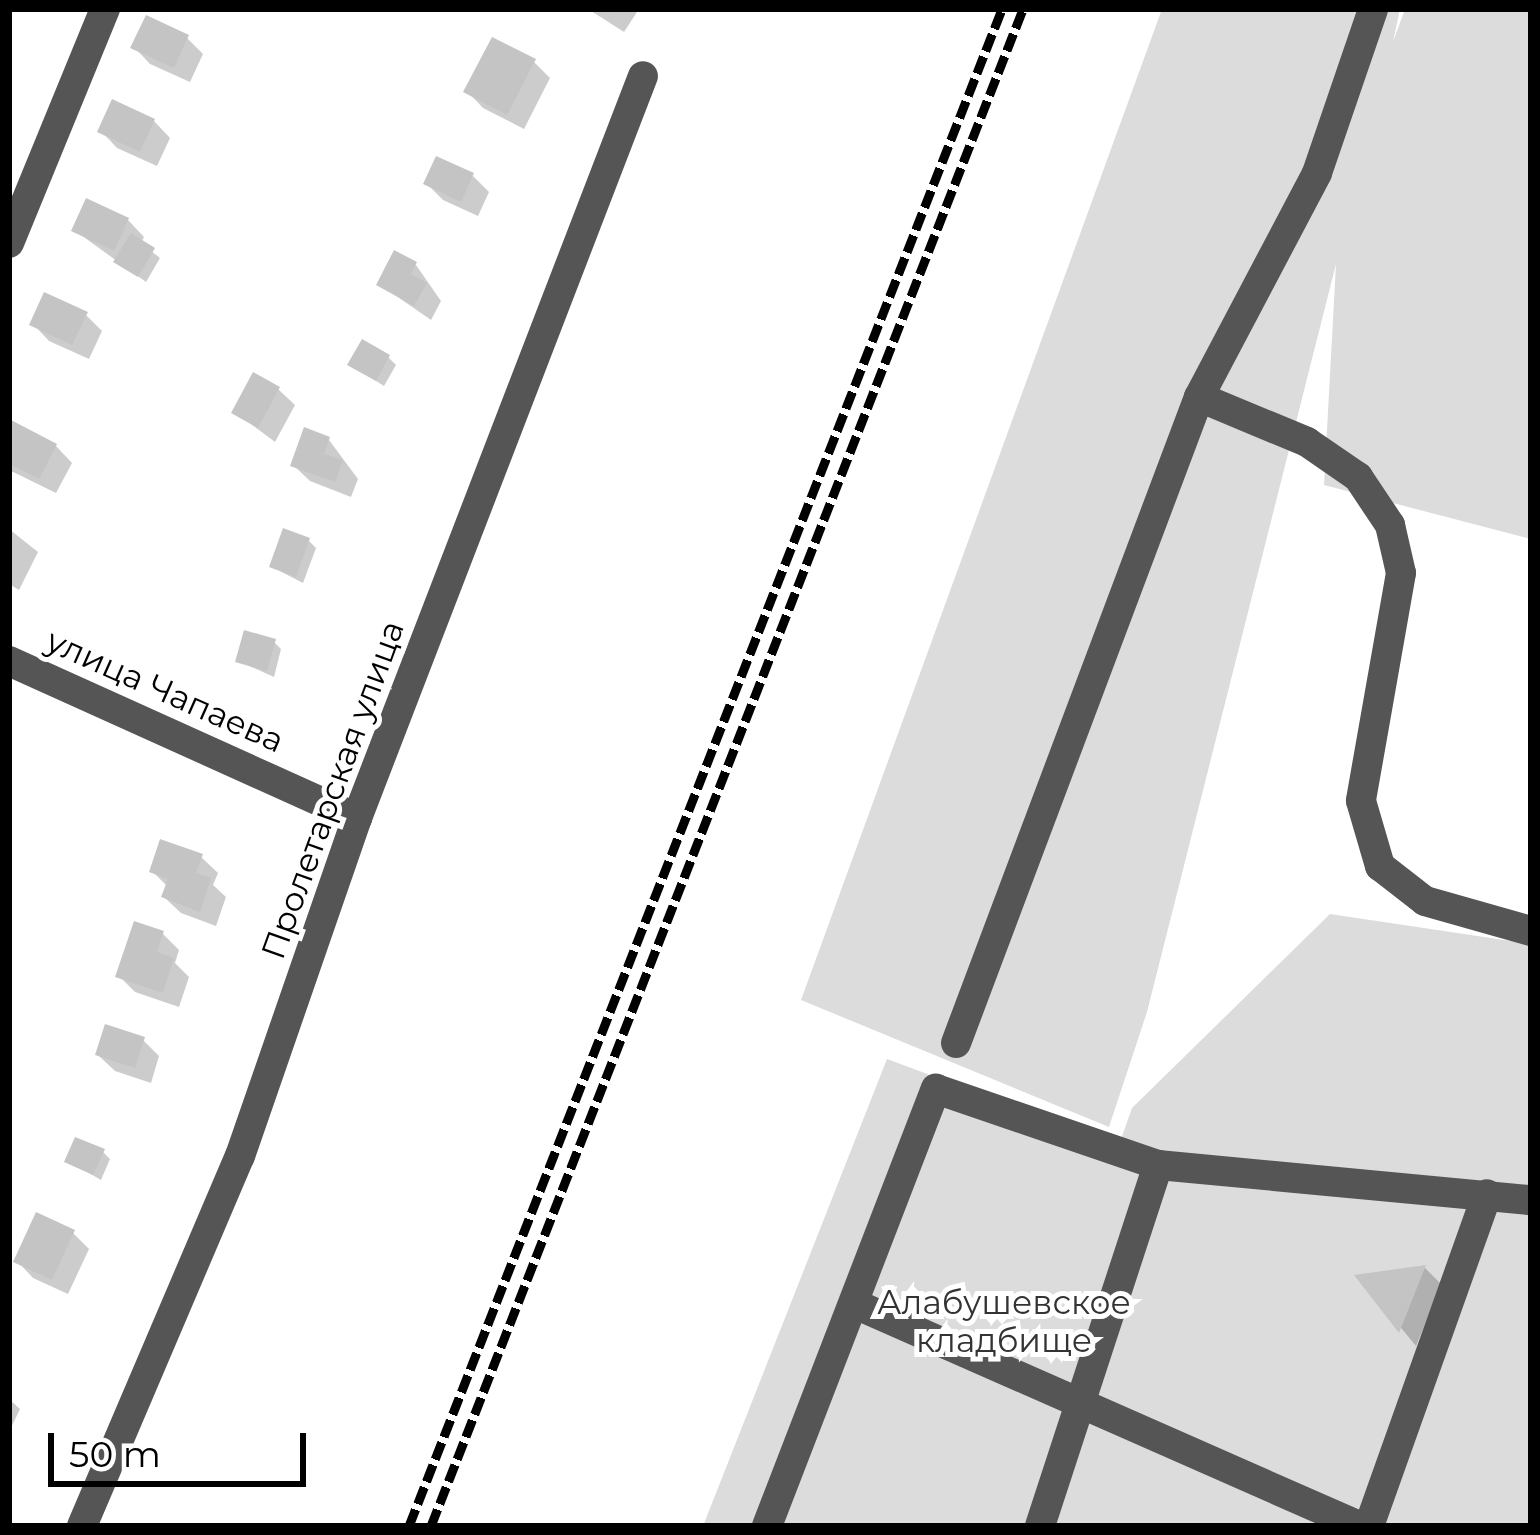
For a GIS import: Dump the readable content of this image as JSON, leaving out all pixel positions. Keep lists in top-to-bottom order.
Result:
{
  "streets": {
    "street": ["улица Чапаева", "Пролетарская улица"]
  },
  "crossings": [
    ["улица Чапаева", "Пролетарская улица"]
  ],
  "parks": ["Алабушевское кладбище"],
  "scale_bar": "50 m"
}
